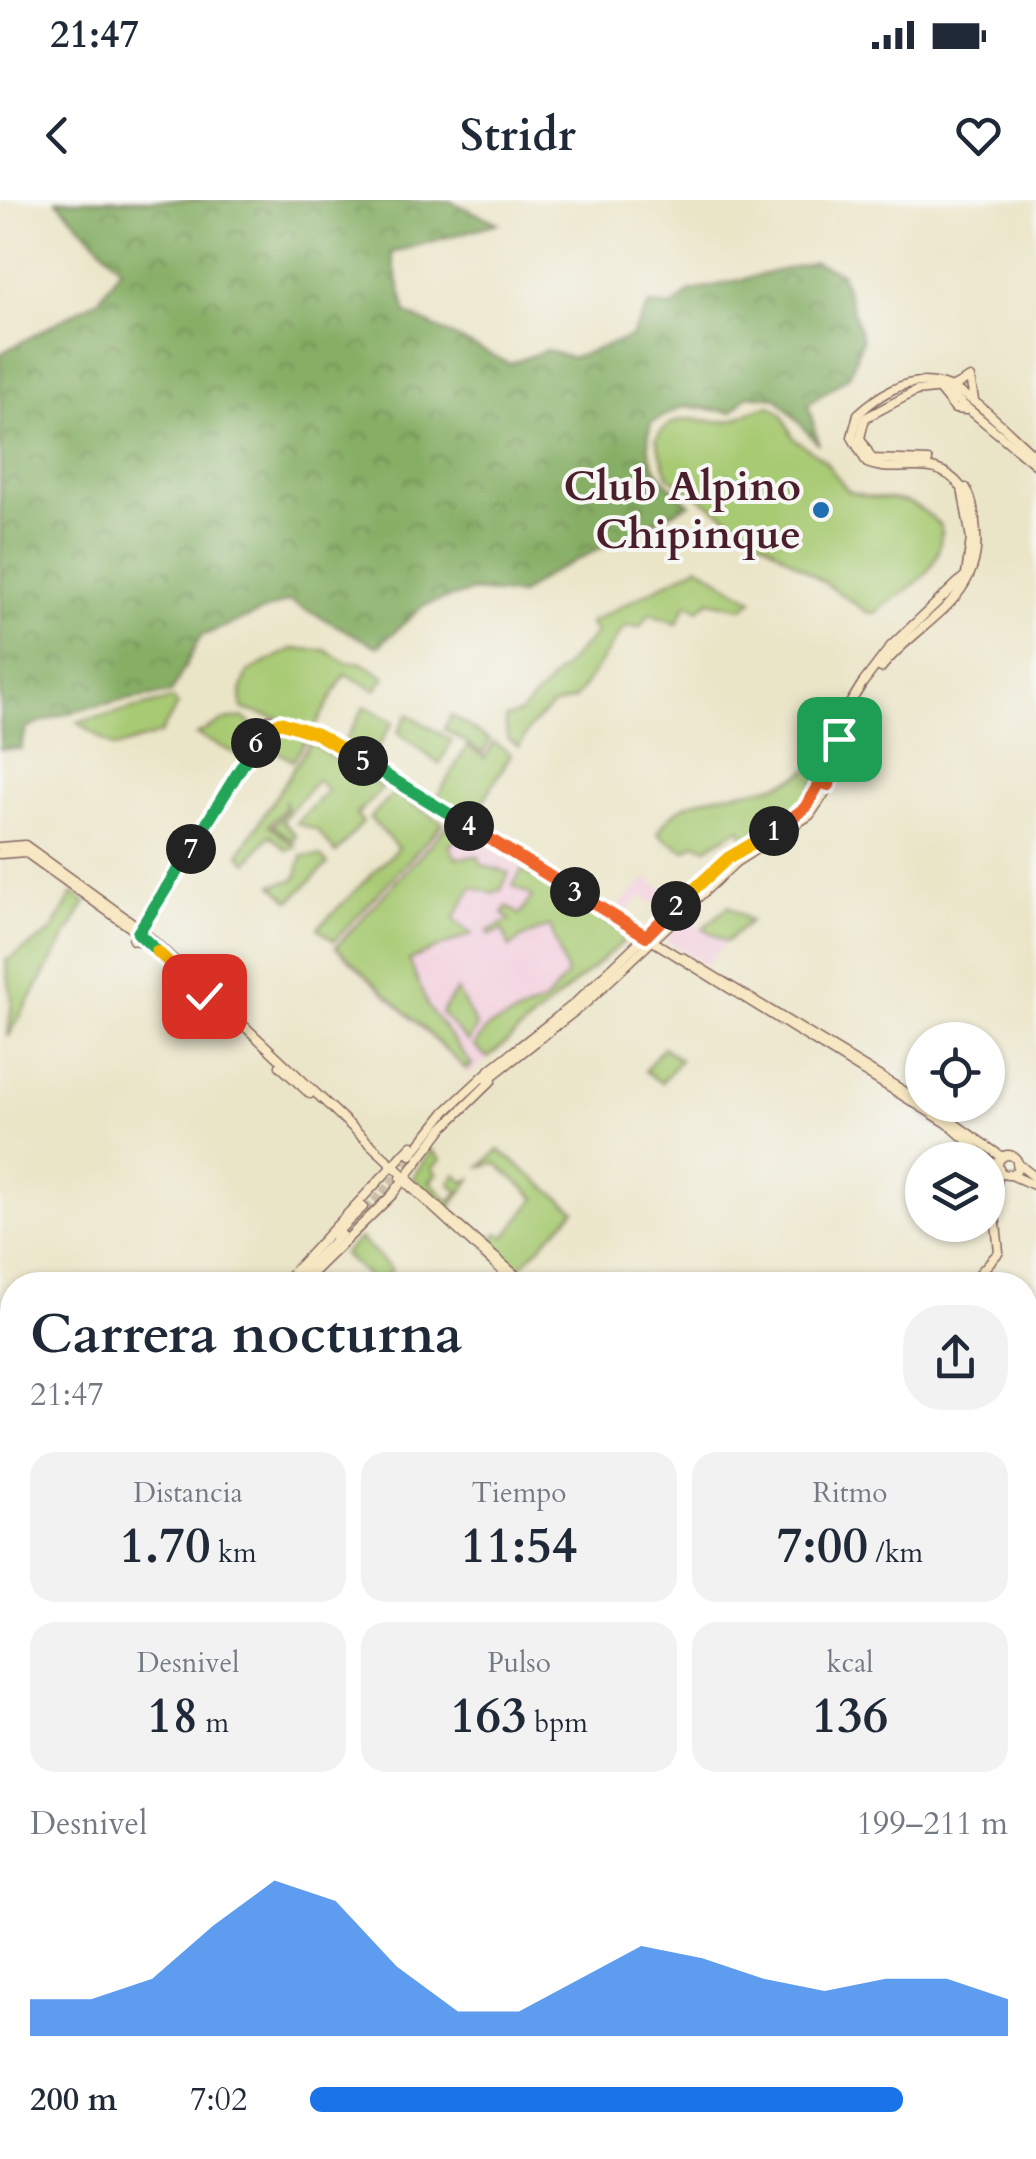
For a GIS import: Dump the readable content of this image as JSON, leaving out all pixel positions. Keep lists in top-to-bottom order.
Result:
{
  "places": ["Club Alpino Chipinque"],
  "page": {
    "status": "21:47",
    "header": "Stridr",
    "pins": [
      "6",
      "5",
      "4",
      "1",
      "7",
      "3",
      "2"
    ],
    "heading": ["Carrera nocturna", "21:47"],
    "stats": [
      ["Distancia", "1.70 km"],
      ["Tiempo", "11:54"],
      ["Ritmo", "7:00 /km"],
      ["Desnivel", "18 m"],
      ["Pulso", "163 bpm"],
      ["kcal", "136"]
    ],
    "chart": ["Desnivel", "199–211 m"],
    "list": [
      {
        "name": "200 m",
        "note": "7:02"
      }
    ]
  }
}
